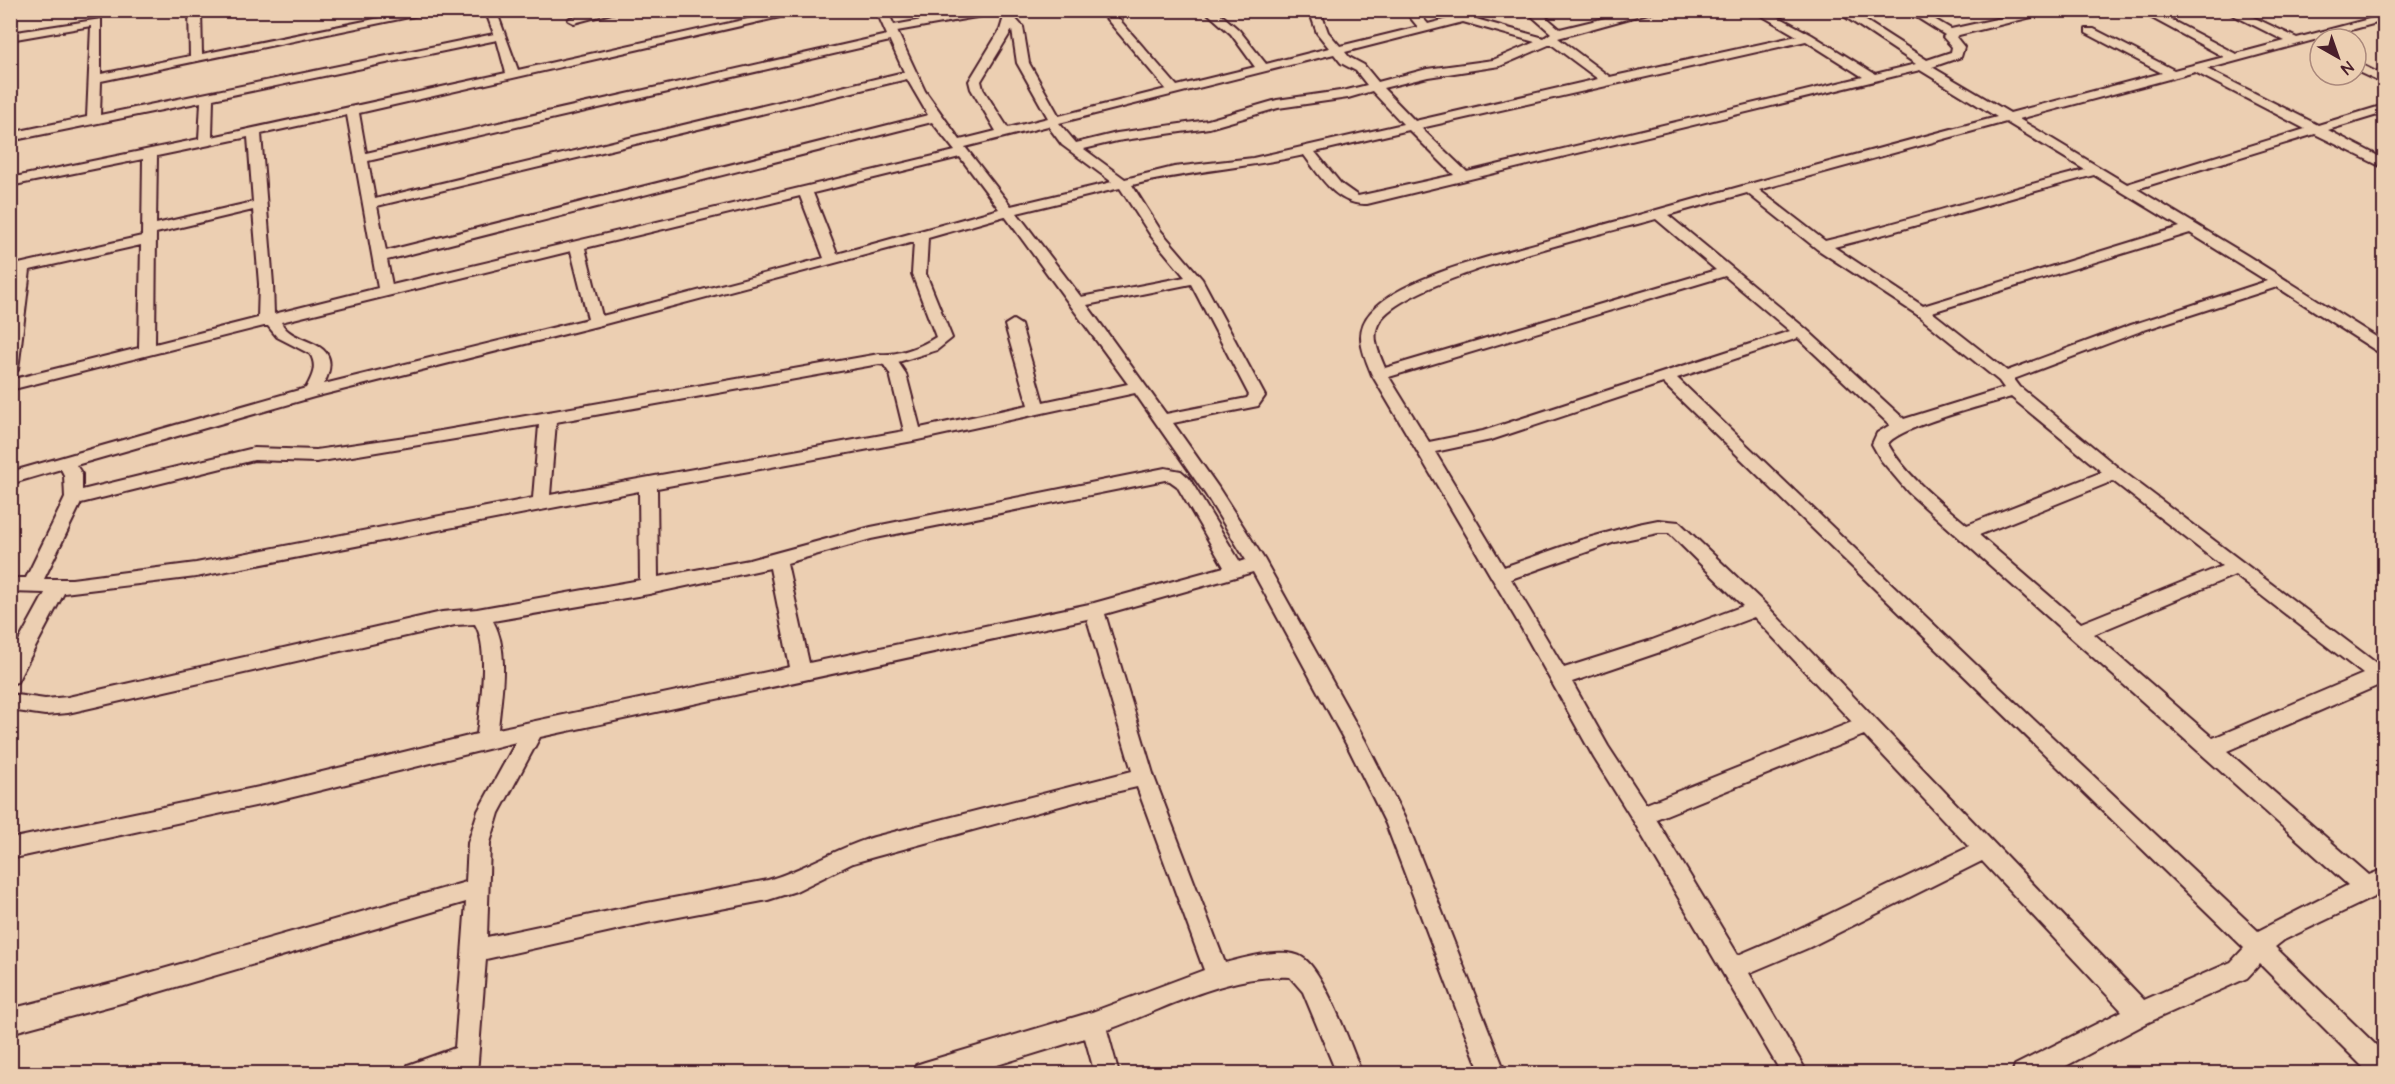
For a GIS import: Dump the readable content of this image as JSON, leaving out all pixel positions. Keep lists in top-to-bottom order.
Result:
{
  "north": "bottom right"
}
